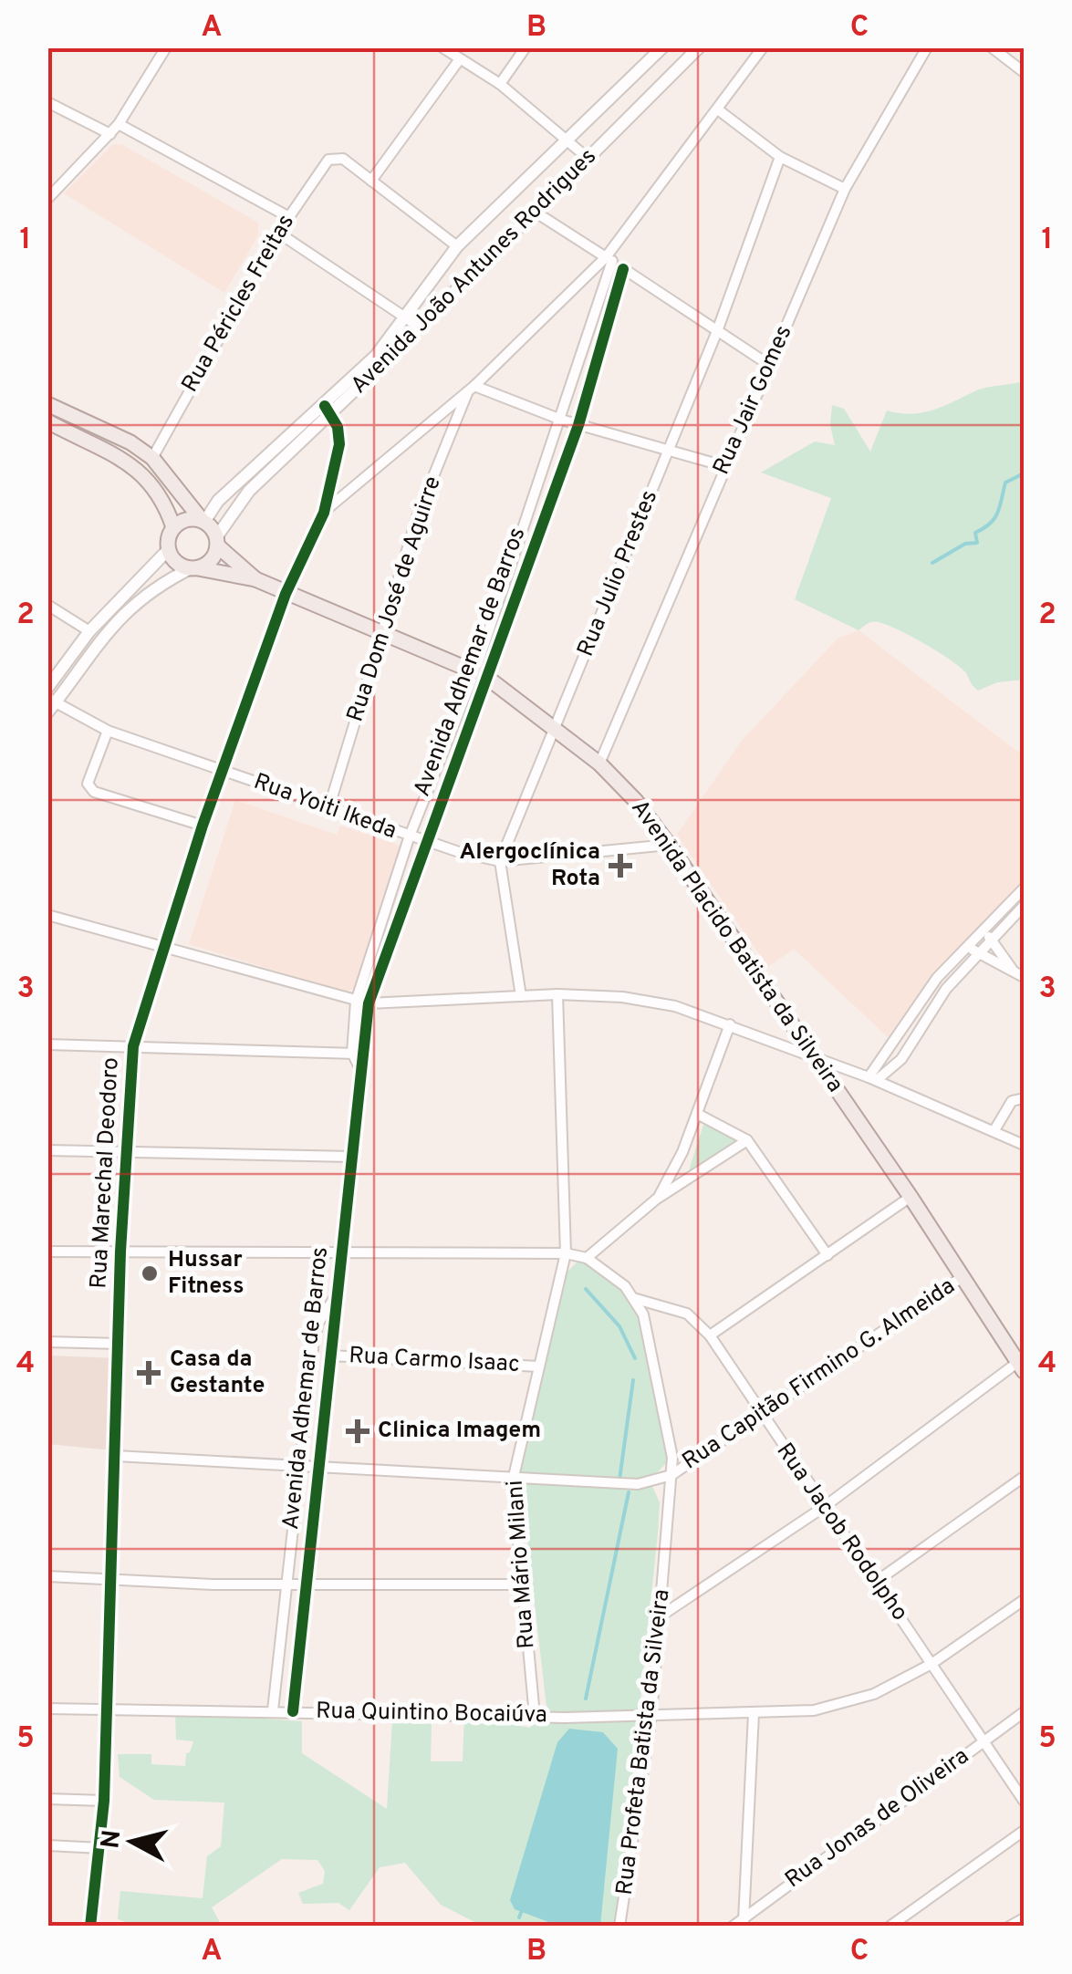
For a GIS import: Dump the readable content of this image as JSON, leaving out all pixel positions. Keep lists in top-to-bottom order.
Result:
{
  "streets": {
    "main road": ["Avenida Placido Batista da Silveira"],
    "street": [
      "Avenida João Antunes Rodrigues",
      "Rua Péricles Freitas",
      "Rua Jair Gomes",
      "Rua Julio Prestes",
      "Rua Dom José de Aguirre",
      "Avenida Adhemar de Barros",
      "Rua Yoiti Ikeda",
      "Rua Marechal Deodoro",
      "Rua Carmo Isaac",
      "Rua Capitão Firmino G. Almeida",
      "Rua Jacob Rodolpho",
      "Rua Mário Milani",
      "Rua Quintino Bocaiúva",
      "Rua Profeta Batista da Silveira",
      "Rua Jonas de Oliveira"
    ]
  },
  "crossings": [
    ["Avenida João Antunes Rodrigues", "Avenida Placido Batista da Silveira"],
    ["Avenida João Antunes Rodrigues", "Rua Marechal Deodoro"],
    ["Rua Jair Gomes", "Avenida Placido Batista da Silveira"],
    ["Rua Julio Prestes", "Rua Yoiti Ikeda"],
    ["Rua Julio Prestes", "Avenida Placido Batista da Silveira"],
    ["Rua Dom José de Aguirre", "Avenida Adhemar de Barros"],
    ["Rua Dom José de Aguirre", "Rua Yoiti Ikeda"],
    ["Rua Dom José de Aguirre", "Avenida Placido Batista da Silveira"],
    ["Avenida Adhemar de Barros", "Rua Yoiti Ikeda"],
    ["Avenida Adhemar de Barros", "Avenida Placido Batista da Silveira"],
    ["Avenida Adhemar de Barros", "Rua Marechal Deodoro"],
    ["Avenida Adhemar de Barros", "Rua Carmo Isaac"],
    ["Avenida Adhemar de Barros", "Rua Capitão Firmino G. Almeida"],
    ["Avenida Adhemar de Barros", "Rua Quintino Bocaiúva"],
    ["Rua Yoiti Ikeda", "Avenida Placido Batista da Silveira"],
    ["Rua Yoiti Ikeda", "Rua Marechal Deodoro"],
    ["Avenida Placido Batista da Silveira", "Rua Marechal Deodoro"],
    ["Avenida Placido Batista da Silveira", "Rua Capitão Firmino G. Almeida"],
    ["Rua Marechal Deodoro", "Rua Capitão Firmino G. Almeida"],
    ["Rua Marechal Deodoro", "Rua Quintino Bocaiúva"],
    ["Rua Carmo Isaac", "Rua Mário Milani"],
    ["Rua Capitão Firmino G. Almeida", "Rua Jacob Rodolpho"],
    ["Rua Capitão Firmino G. Almeida", "Rua Mário Milani"],
    ["Rua Capitão Firmino G. Almeida", "Rua Profeta Batista da Silveira"],
    ["Rua Jacob Rodolpho", "Rua Quintino Bocaiúva"],
    ["Rua Jacob Rodolpho", "Rua Profeta Batista da Silveira"],
    ["Rua Jacob Rodolpho", "Rua Jonas de Oliveira"],
    ["Rua Mário Milani", "Rua Quintino Bocaiúva"],
    ["Rua Quintino Bocaiúva", "Rua Profeta Batista da Silveira"]
  ],
  "places": {
    "health": ["Alergoclínica Rota", "Casa da Gestante", "Clinica Imagem"],
    "other": ["Hussar Fitness"]
  },
  "north": "left",
  "grid": {
    "columns": ["A", "B", "C"],
    "rows": [
      "1",
      "2",
      "3",
      "4",
      "5"
    ]
  }
}
